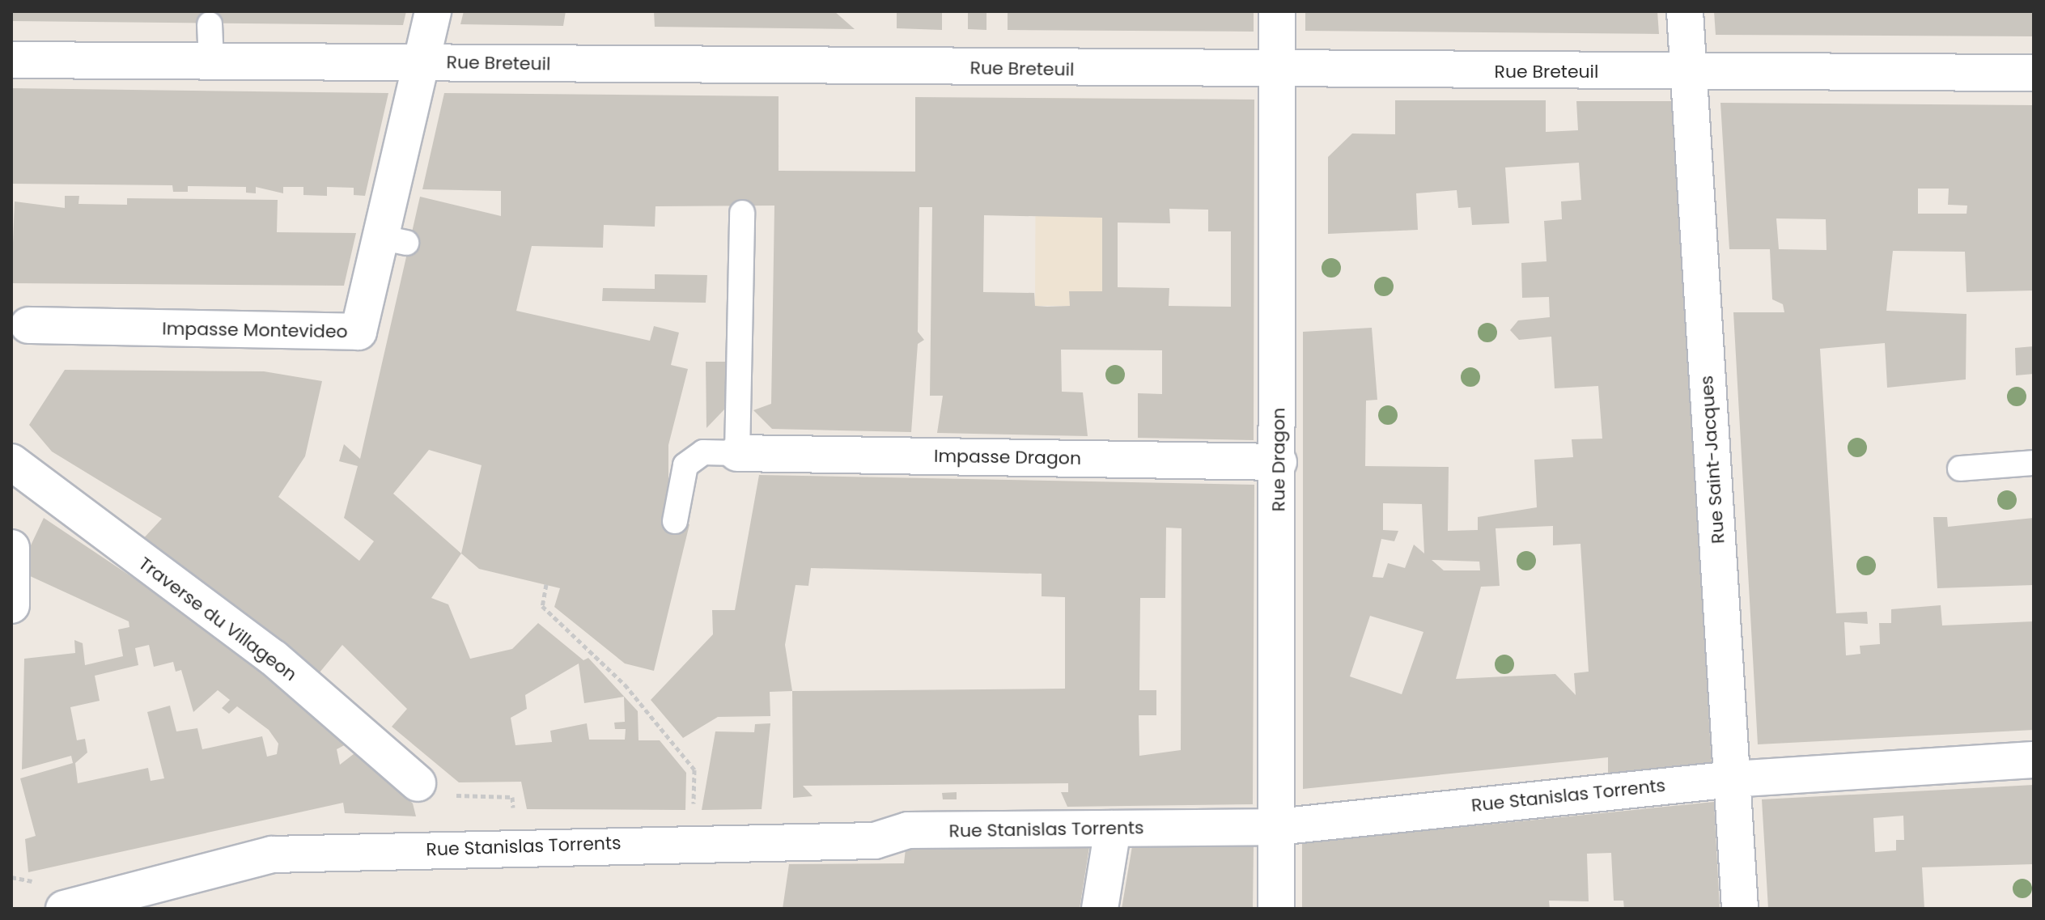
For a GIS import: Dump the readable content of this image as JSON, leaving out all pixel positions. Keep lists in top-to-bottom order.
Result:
{
  "streets": {
    "street": [
      "Rue Breteuil",
      "Impasse Montevideo",
      "Impasse Dragon",
      "Rue Dragon",
      "Rue Saint-Jacques",
      "Traverse du Villageon",
      "Rue Stanislas Torrents"
    ]
  },
  "crossings": [
    ["Rue Breteuil", "Impasse Montevideo"],
    ["Rue Breteuil", "Rue Dragon"],
    ["Rue Breteuil", "Rue Saint-Jacques"],
    ["Impasse Dragon", "Rue Dragon"],
    ["Rue Dragon", "Rue Stanislas Torrents"],
    ["Rue Saint-Jacques", "Rue Stanislas Torrents"]
  ]
}
